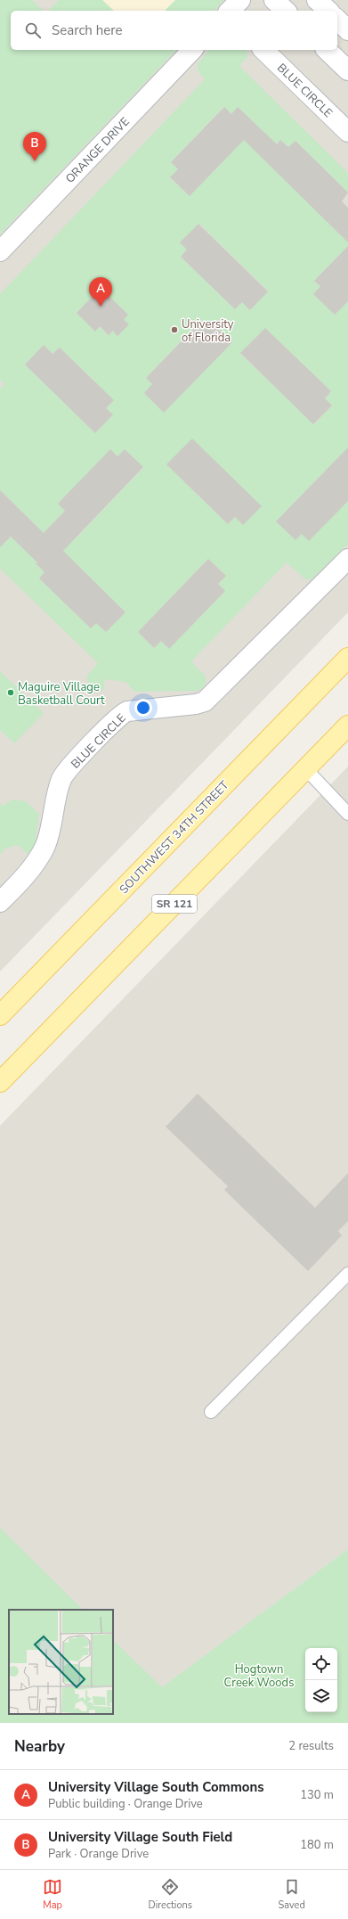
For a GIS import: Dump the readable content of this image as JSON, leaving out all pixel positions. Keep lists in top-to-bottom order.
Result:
{
  "streets": {
    "main road": ["SOUTHWEST 34TH STREET", "SR 121"],
    "street": ["BLUE CIRCLE", "ORANGE DRIVE"]
  },
  "parks": ["Hogtown Creek Woods"],
  "places": ["University of Florida", "Maguire Village Basketball Court"],
  "page": {
    "search": "Search here",
    "pins": ["B", "A"],
    "heading": ["Nearby", "2 results"],
    "list": [
      {
        "mark": "A",
        "name": "University Village South Commons",
        "note": "Public building · Orange Drive",
        "value": "130 m"
      },
      {
        "mark": "B",
        "name": "University Village South Field",
        "note": "Park · Orange Drive",
        "value": "180 m"
      }
    ],
    "nav": ["Map", "Directions", "Saved"]
  }
}
